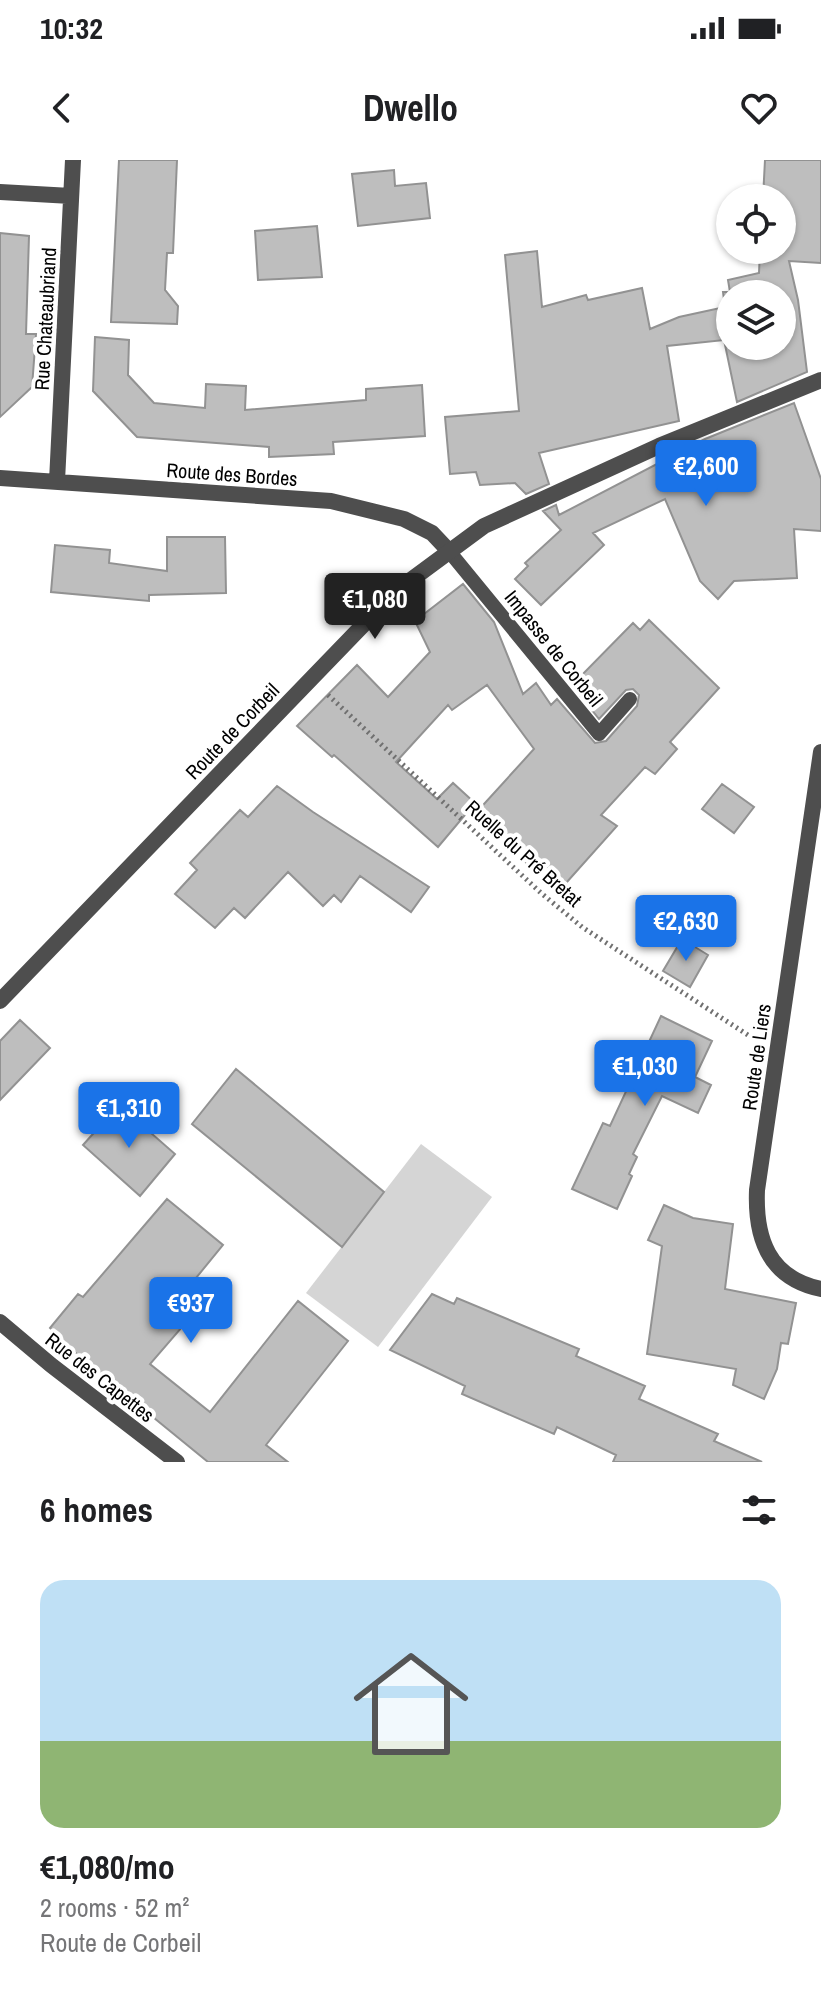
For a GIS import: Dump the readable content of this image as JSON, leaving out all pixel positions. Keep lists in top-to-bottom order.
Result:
{
  "streets": {
    "street": [
      "Rue Chateaubriand",
      "Route des Bordes",
      "Route de Corbeil",
      "Route de Liers",
      "Rue des Capettes"
    ],
    "lane": ["Impasse de Corbeil"],
    "path": ["Ruelle du Pré Bretat"]
  },
  "crossings": [
    ["Rue Chateaubriand", "Route des Bordes"],
    ["Route des Bordes", "Impasse de Corbeil"],
    ["Route des Bordes", "Route de Corbeil"],
    ["Impasse de Corbeil", "Route de Corbeil"],
    ["Route de Corbeil", "Ruelle du Pré Bretat"],
    ["Ruelle du Pré Bretat", "Route de Liers"]
  ],
  "page": {
    "status": "10:32",
    "header": "Dwello",
    "price": [
      "€2,600",
      "€1,080",
      "€2,630",
      "€1,030",
      "€1,310",
      "€937"
    ],
    "heading": "6 homes",
    "list": [
      {
        "name": "€1,080/mo",
        "note": "2 rooms · 52 m² · Route de Corbeil"
      }
    ]
  }
}
